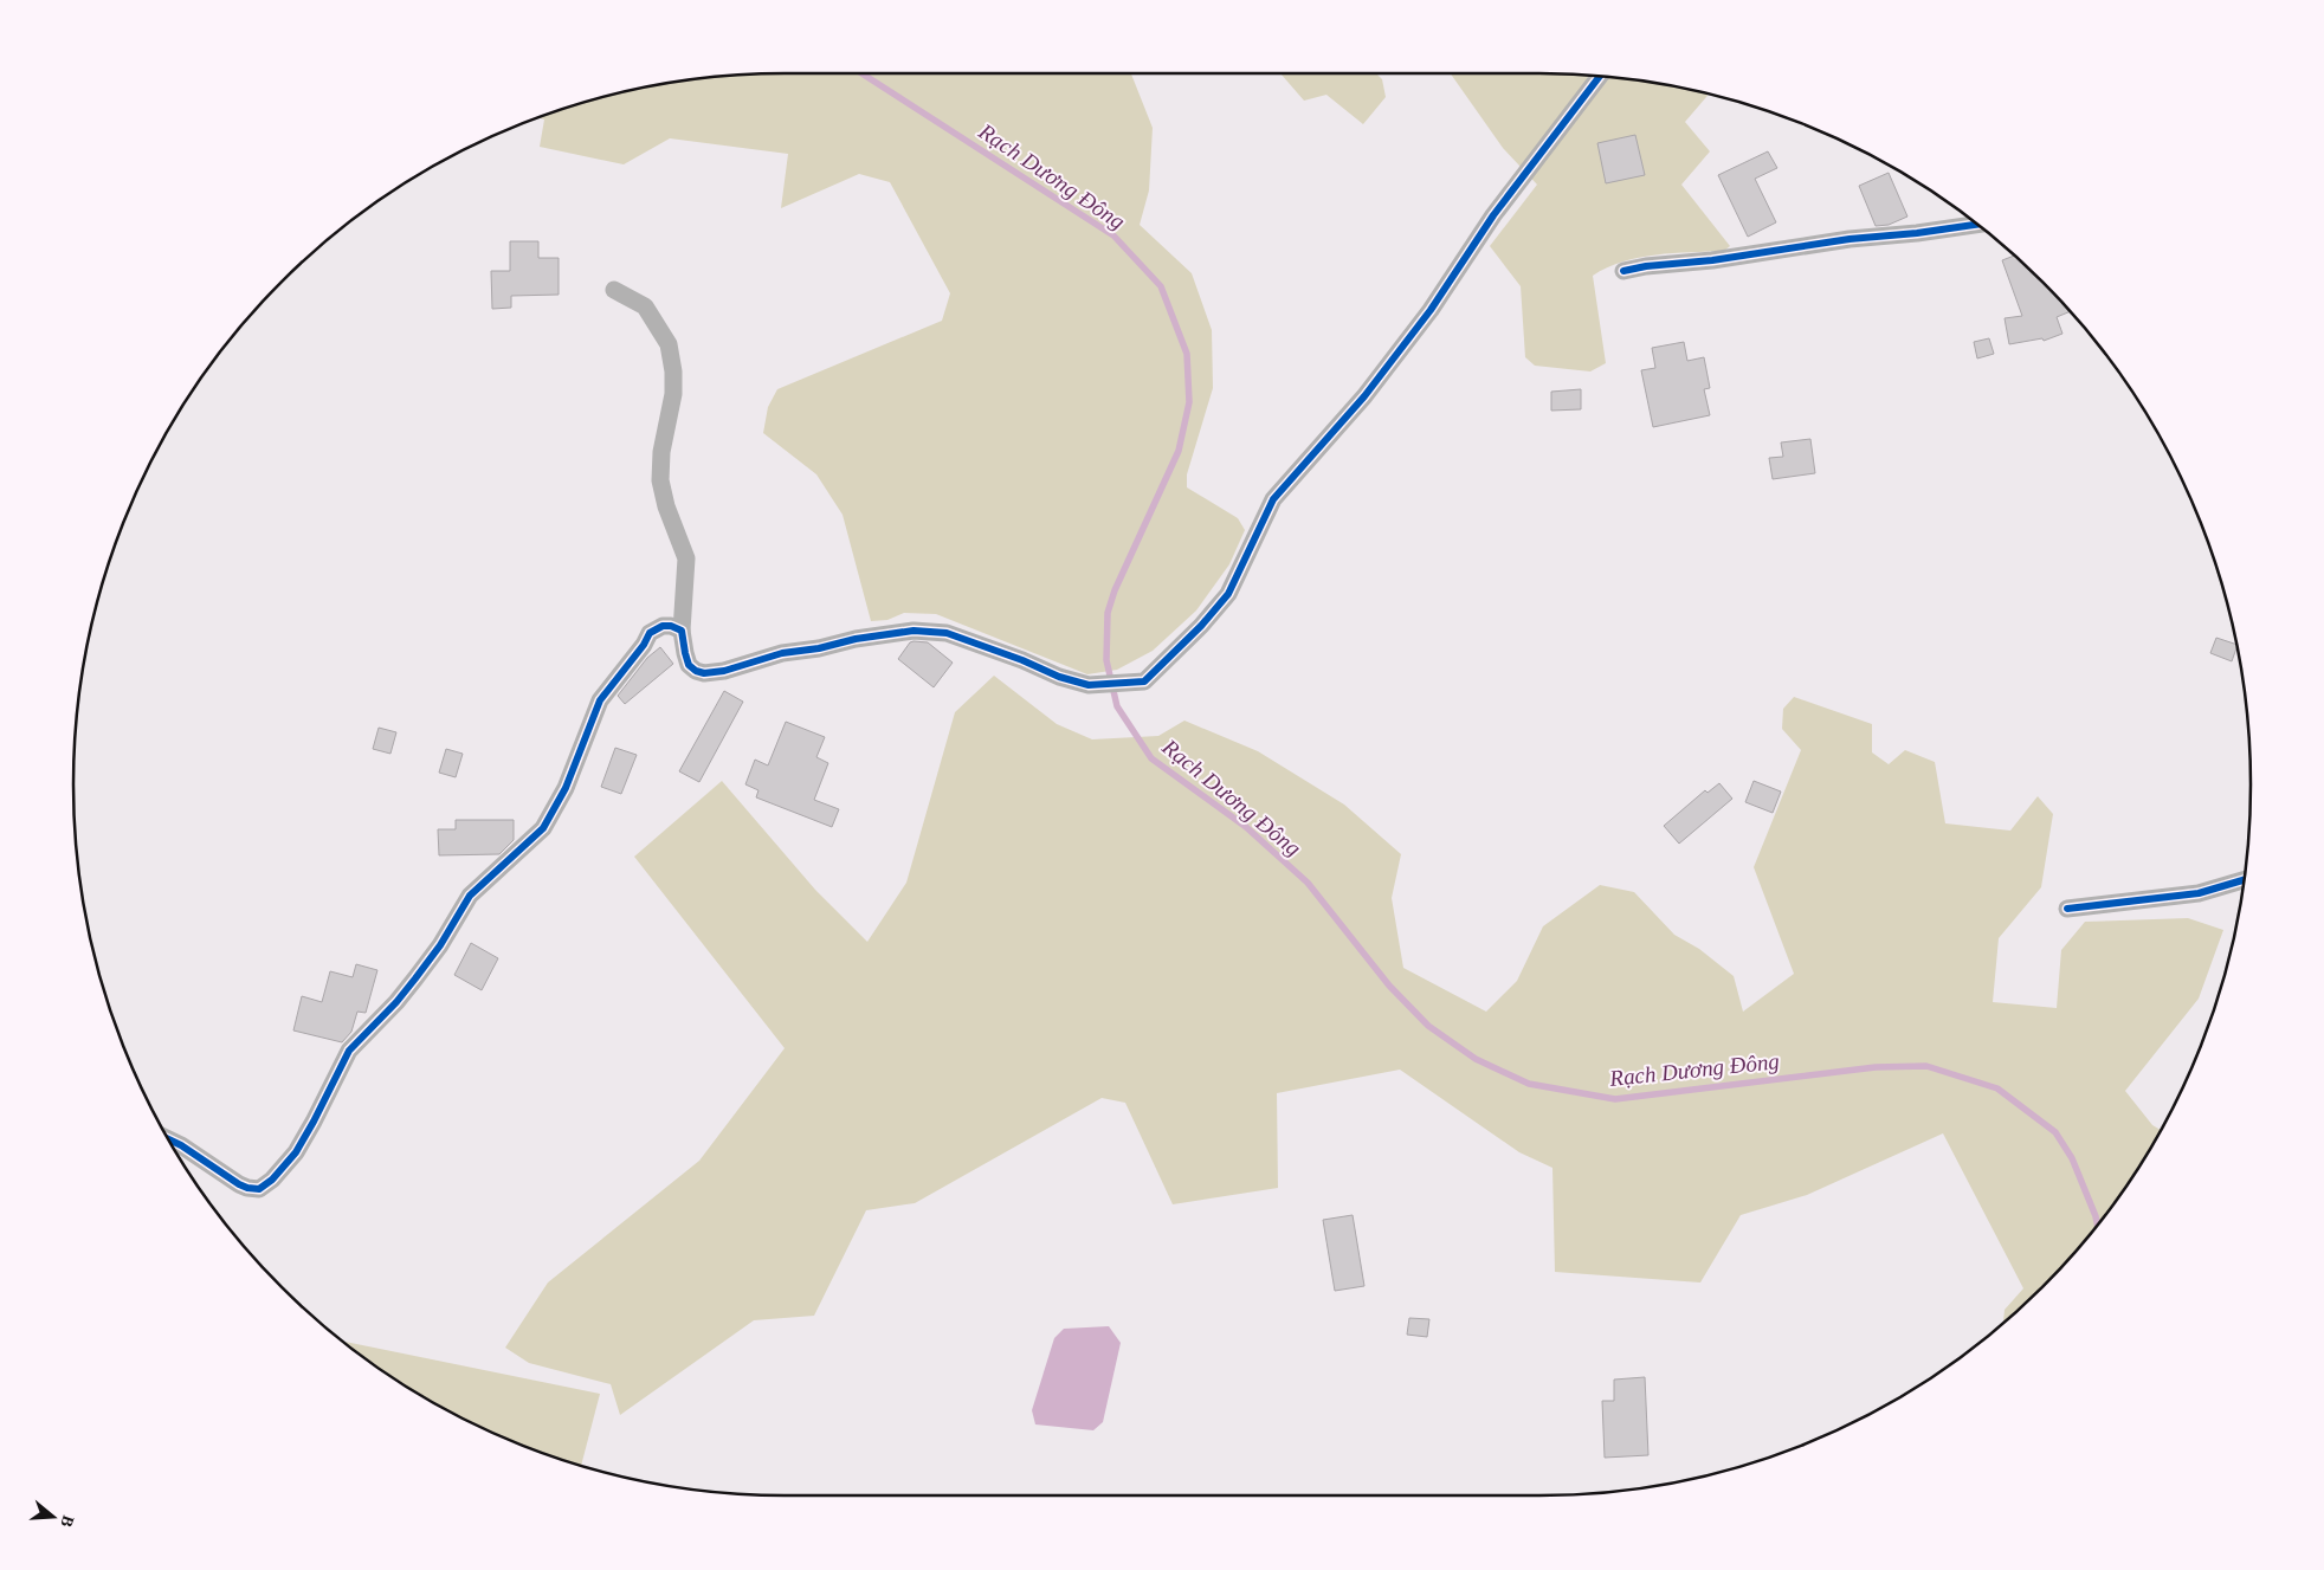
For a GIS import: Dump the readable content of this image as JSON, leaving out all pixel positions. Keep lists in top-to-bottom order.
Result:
{
  "water": ["Rạch Dương Đông"],
  "north": "right"
}
